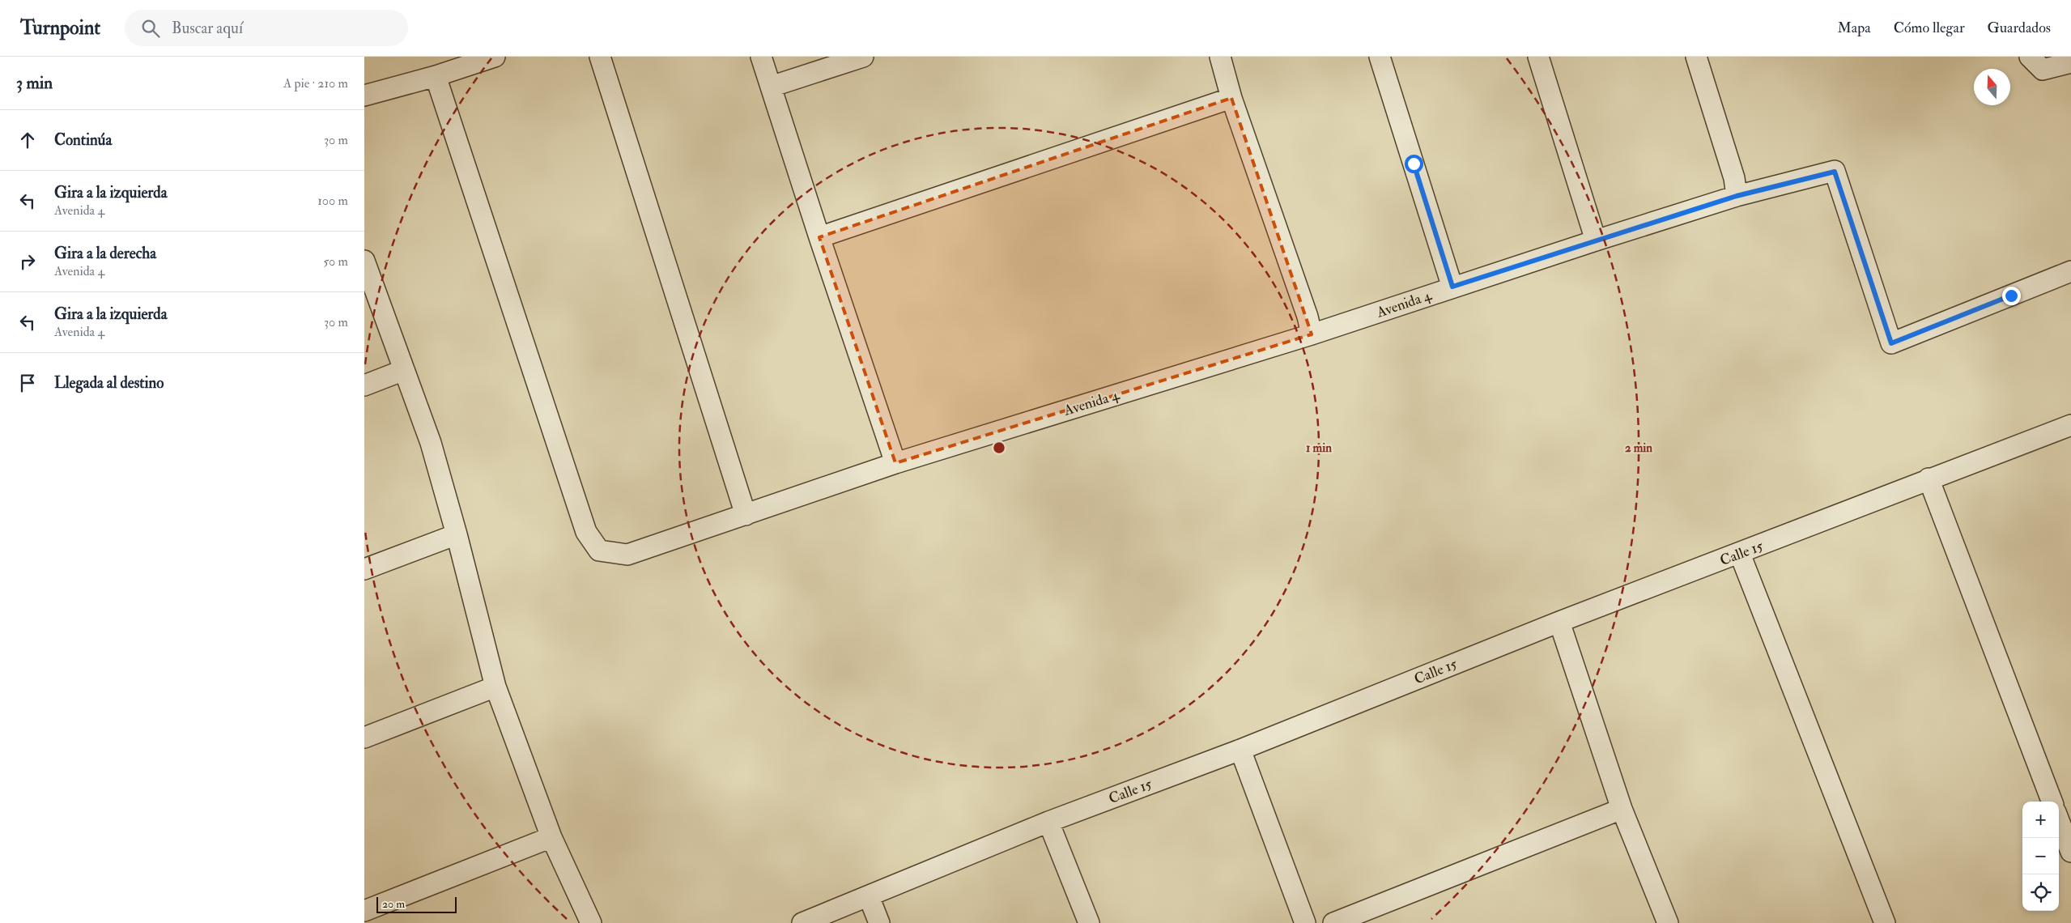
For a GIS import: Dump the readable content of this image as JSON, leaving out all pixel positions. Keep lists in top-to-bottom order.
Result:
{
  "streets": {
    "street": ["Avenida 4", "Calle 15"]
  },
  "scale_bar": "20 m",
  "north": "top",
  "page": {
    "header": "Turnpoint",
    "search": "Buscar aquí",
    "nav": ["Mapa", "Cómo llegar", "Guardados"],
    "heading": ["3 min", "A pie · 210 m"],
    "list": [
      ["Continúa", "30 m"],
      ["Gira a la izquierda", "Avenida 4", "100 m"],
      ["Gira a la derecha", "Avenida 4", "50 m"],
      ["Gira a la izquierda", "Avenida 4", "30 m"],
      "Llegada al destino"
    ],
    "map_buttons": ["+", "−"],
    "scale": "20 m"
  },
  "rings": ["1 min", "2 min"]
}
